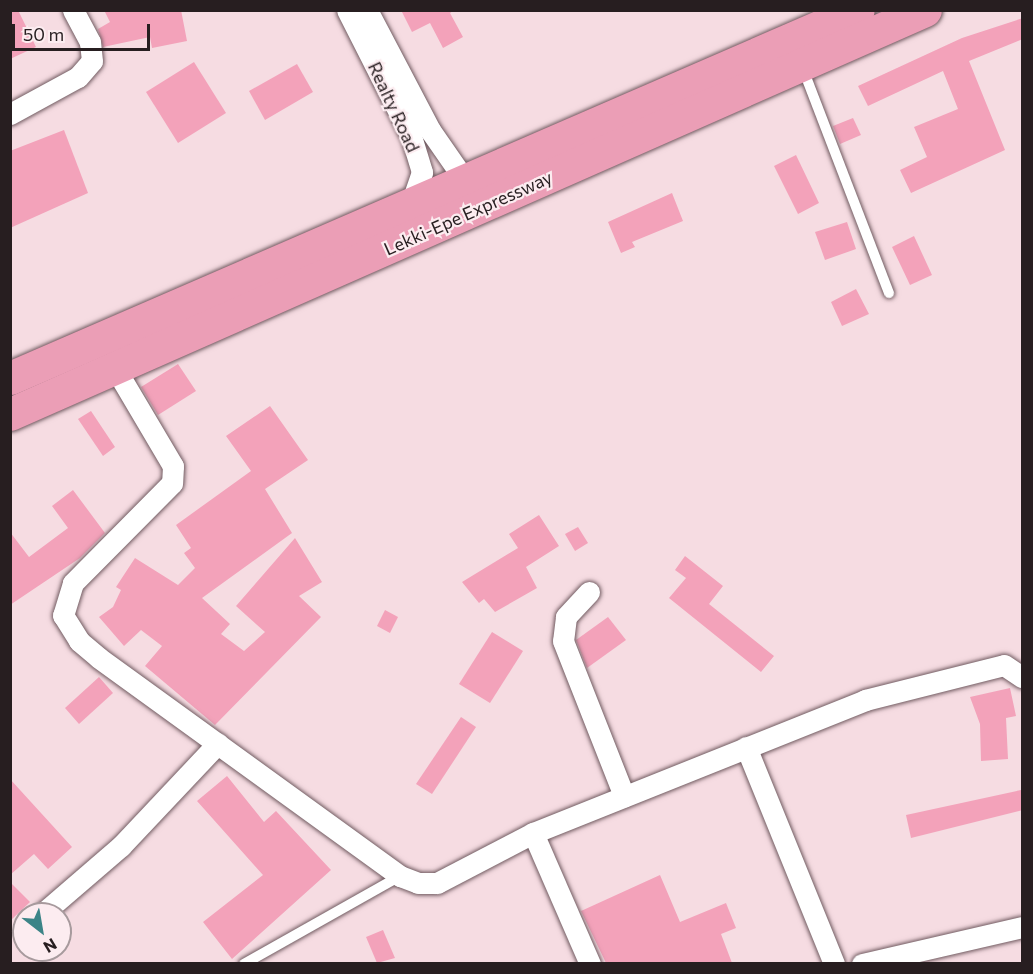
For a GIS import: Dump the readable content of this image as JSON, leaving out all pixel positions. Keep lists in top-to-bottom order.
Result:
{
  "streets": {
    "highway": ["Lekki-Epe Expressway"],
    "street": ["Realty Road"]
  },
  "crossings": [
    ["Realty Road", "Lekki-Epe Expressway"]
  ],
  "scale_bar": "50 m",
  "north": "bottom right"
}
